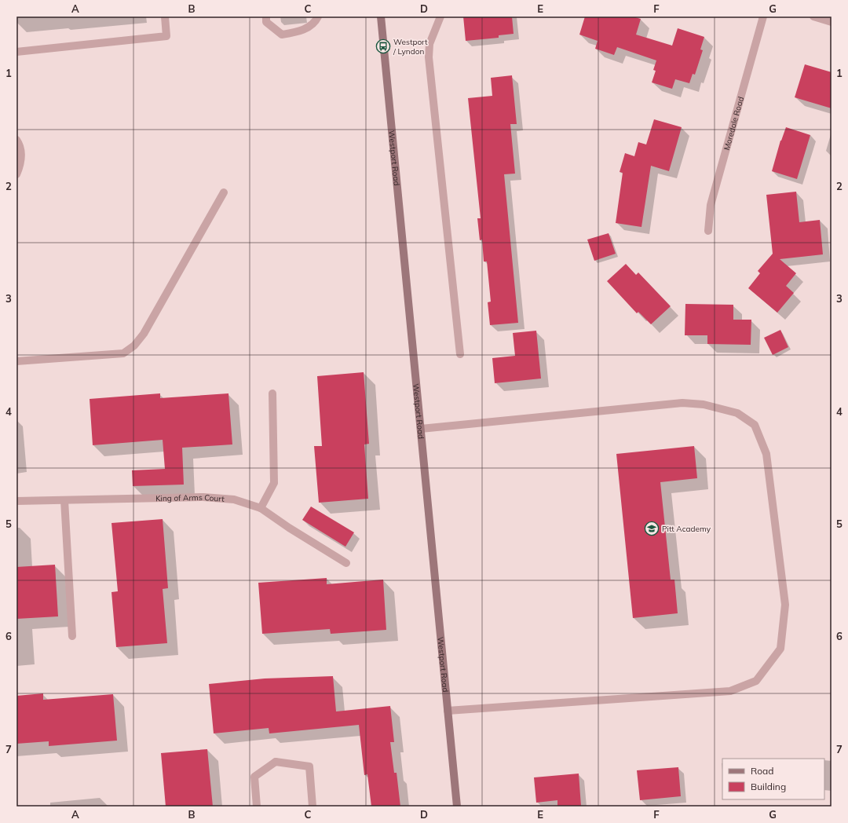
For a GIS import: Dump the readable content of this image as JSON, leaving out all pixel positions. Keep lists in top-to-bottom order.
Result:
{
  "streets": {
    "main road": ["Westport Road"],
    "street": ["Moredale Road", "King of Arms Court"]
  },
  "places": {
    "bus stop": ["Westport / Lyndon"],
    "school or university": ["Pitt Academy"]
  },
  "legend": ["Road", "Building"],
  "grid": {
    "columns": [
      "A",
      "B",
      "C",
      "D",
      "E",
      "F",
      "G"
    ],
    "rows": [
      "1",
      "2",
      "3",
      "4",
      "5",
      "6",
      "7"
    ]
  }
}
